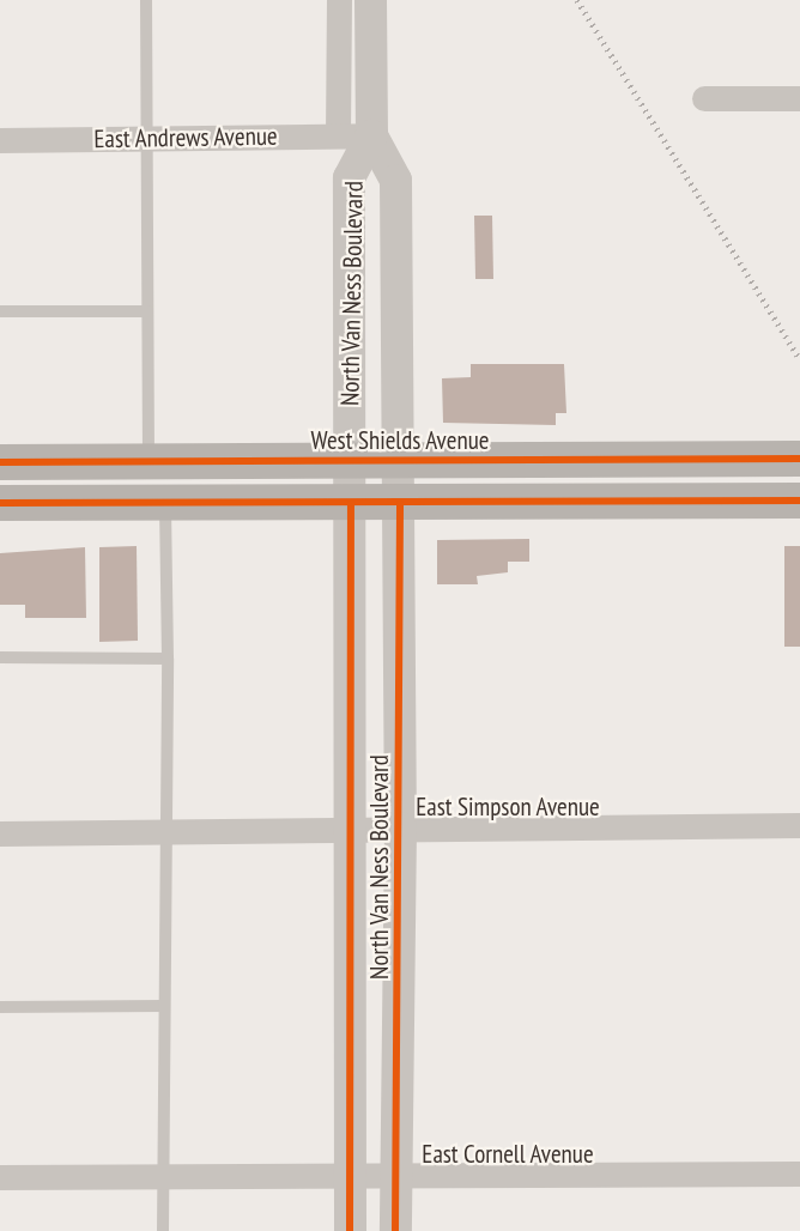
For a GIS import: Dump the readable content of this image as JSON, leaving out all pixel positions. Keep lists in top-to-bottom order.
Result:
{
  "streets": {
    "main road": ["West Shields Avenue"],
    "street": [
      "East Andrews Avenue",
      "North Van Ness Boulevard",
      "East Simpson Avenue",
      "East Cornell Avenue"
    ]
  },
  "crossings": [
    ["East Andrews Avenue", "North Van Ness Boulevard"],
    ["North Van Ness Boulevard", "West Shields Avenue"],
    ["North Van Ness Boulevard", "East Simpson Avenue"],
    ["North Van Ness Boulevard", "East Cornell Avenue"]
  ]
}
